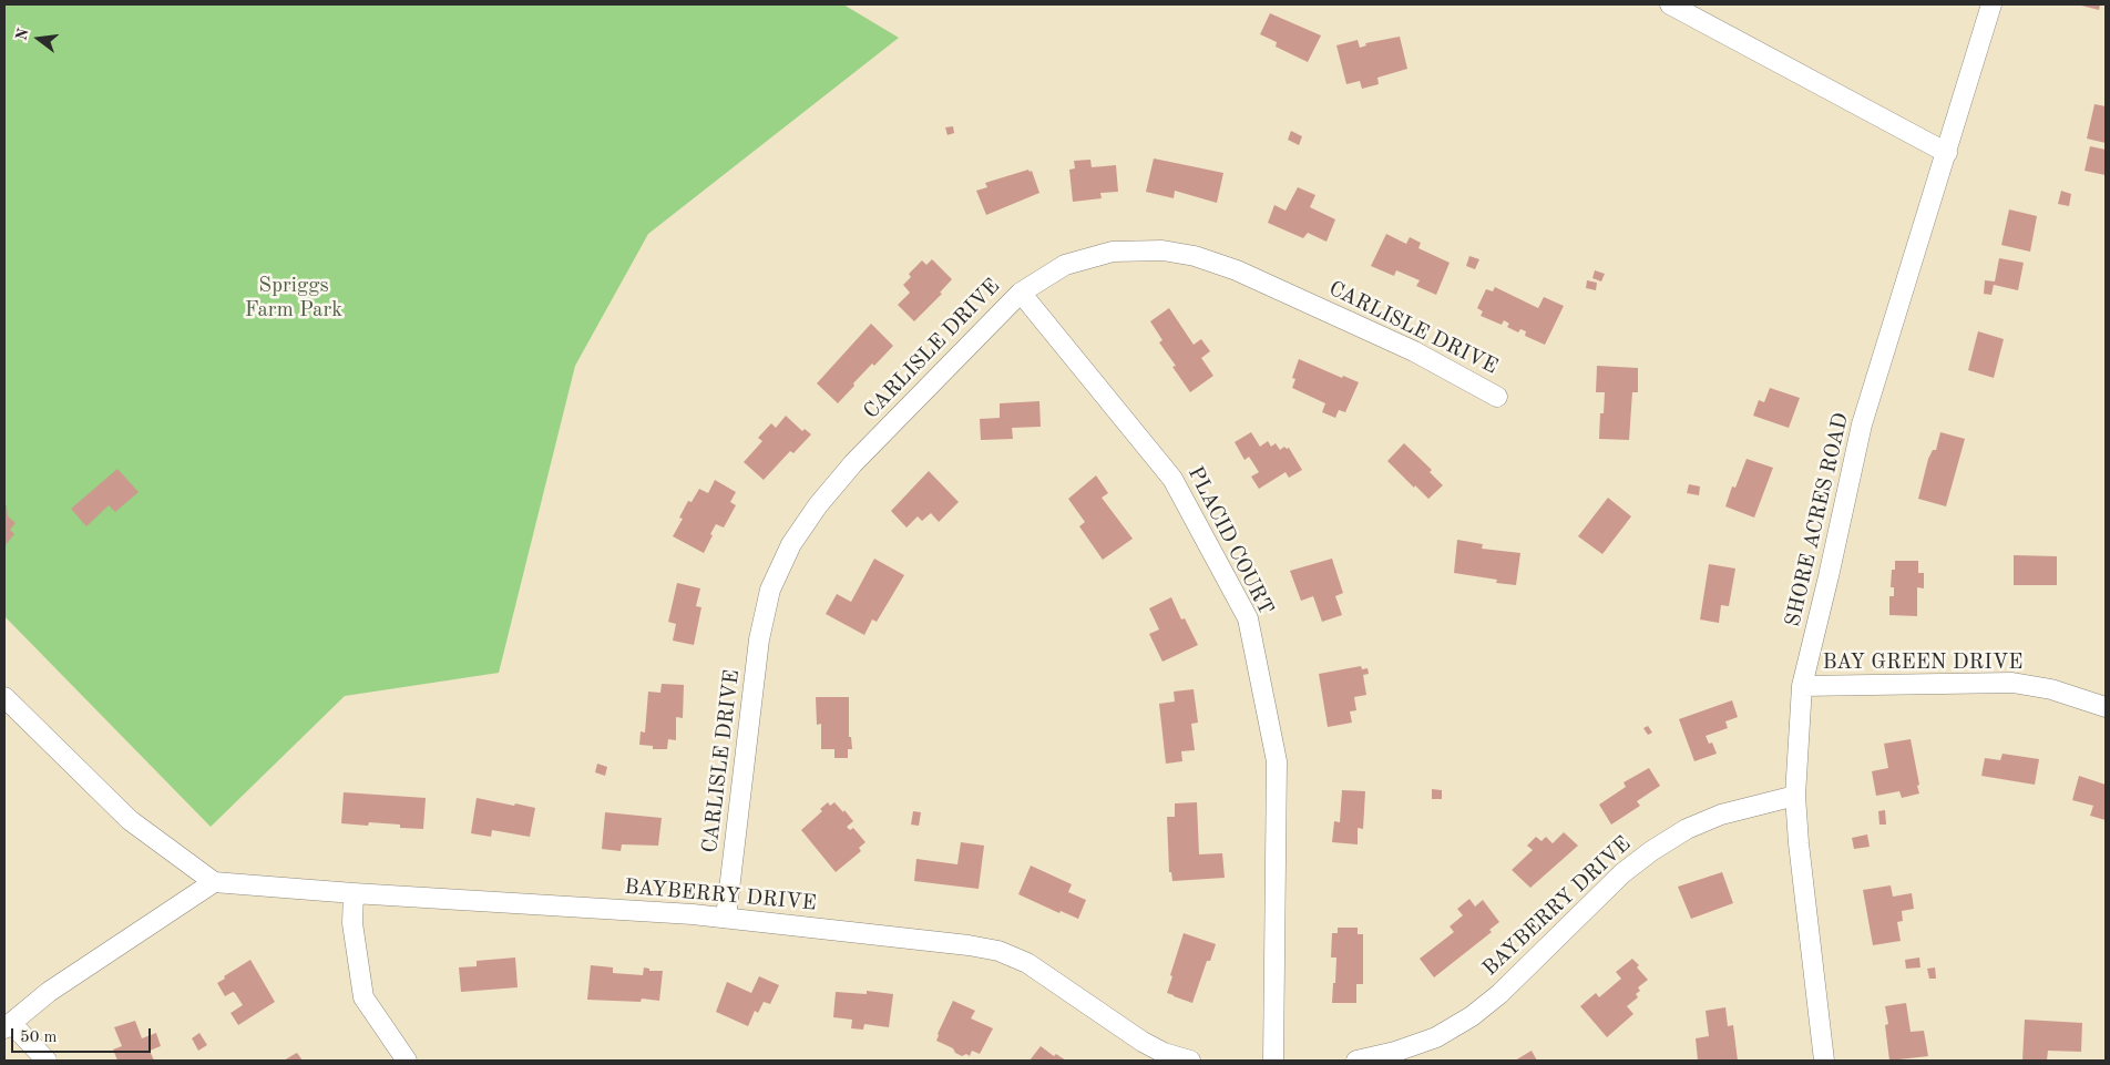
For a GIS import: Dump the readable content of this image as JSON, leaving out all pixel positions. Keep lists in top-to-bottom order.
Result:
{
  "streets": {
    "street": [
      "CARLISLE DRIVE",
      "SHORE ACRES ROAD",
      "PLACID COURT",
      "BAY GREEN DRIVE",
      "BAYBERRY DRIVE"
    ]
  },
  "crossings": [
    ["CARLISLE DRIVE", "PLACID COURT"],
    ["CARLISLE DRIVE", "BAYBERRY DRIVE"],
    ["SHORE ACRES ROAD", "BAY GREEN DRIVE"],
    ["SHORE ACRES ROAD", "BAYBERRY DRIVE"]
  ],
  "parks": ["Spriggs Farm Park"],
  "scale_bar": "50 m",
  "north": "left"
}
